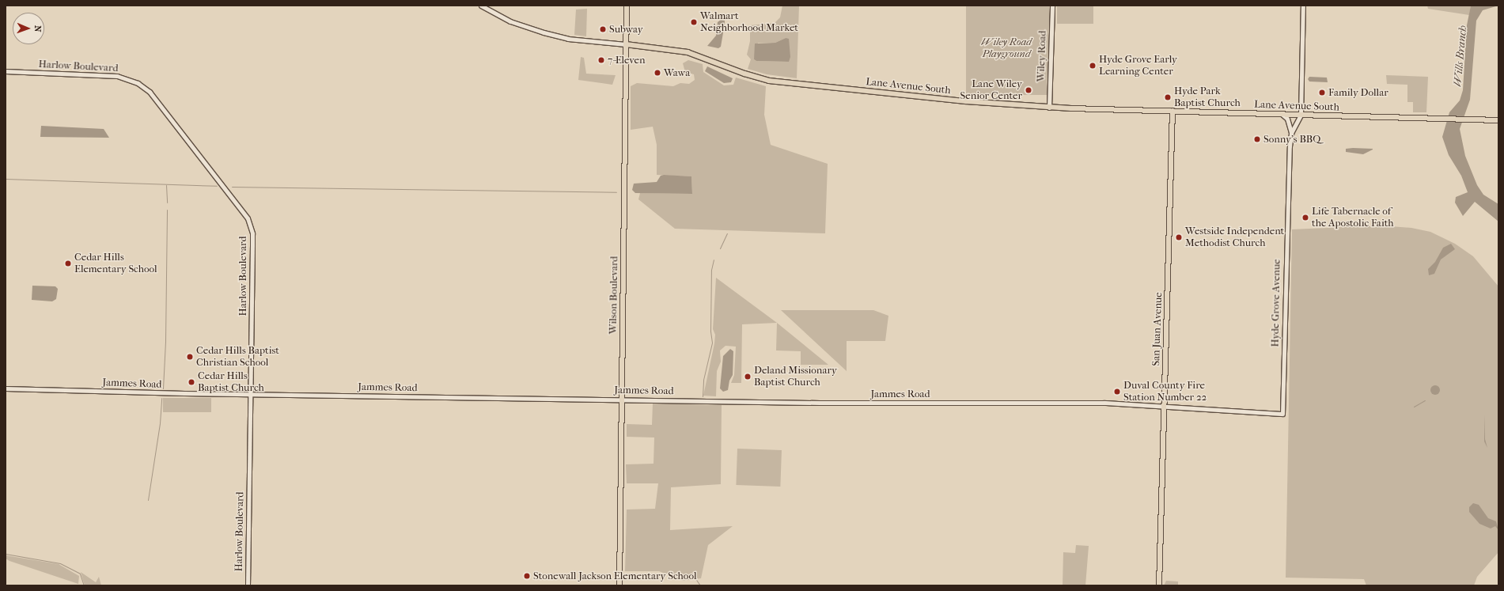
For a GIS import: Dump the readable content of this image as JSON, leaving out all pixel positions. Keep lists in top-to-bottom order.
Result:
{
  "streets": {
    "main road": ["Lane Avenue South", "Wilson Boulevard", "San Juan Avenue"],
    "street": [
      "Wiley Road",
      "Harlow Boulevard",
      "Hyde Grove Avenue",
      "Jammes Road"
    ]
  },
  "crossings": [
    ["Wiley Road", "Lane Avenue South"],
    ["Harlow Boulevard", "Jammes Road"],
    ["Lane Avenue South", "Wilson Boulevard"],
    ["Lane Avenue South", "Hyde Grove Avenue"],
    ["Lane Avenue South", "San Juan Avenue"],
    ["Wilson Boulevard", "Jammes Road"],
    ["Hyde Grove Avenue", "Jammes Road"],
    ["San Juan Avenue", "Jammes Road"]
  ],
  "water": ["Wills Branch"],
  "parks": ["Wiley Road Playground"],
  "places": [
    "Walmart Neighborhood Market",
    "Subway",
    "7-Eleven",
    "Hyde Grove Early Learning Center",
    "Wawa",
    "Lane Wiley Senior Center",
    "Family Dollar",
    "Hyde Park Baptist Church",
    "Sonny's BBQ",
    "Life Tabernacle of the Apostolic Faith",
    "Westside Independent Methodist Church",
    "Cedar Hills Elementary School",
    "Cedar Hills Baptist Christian School",
    "Deland Missionary Baptist Church",
    "Cedar Hills Baptist Church",
    "Duval County Fire Station Number 22",
    "Stonewall Jackson Elementary School"
  ],
  "north": "right"
}
